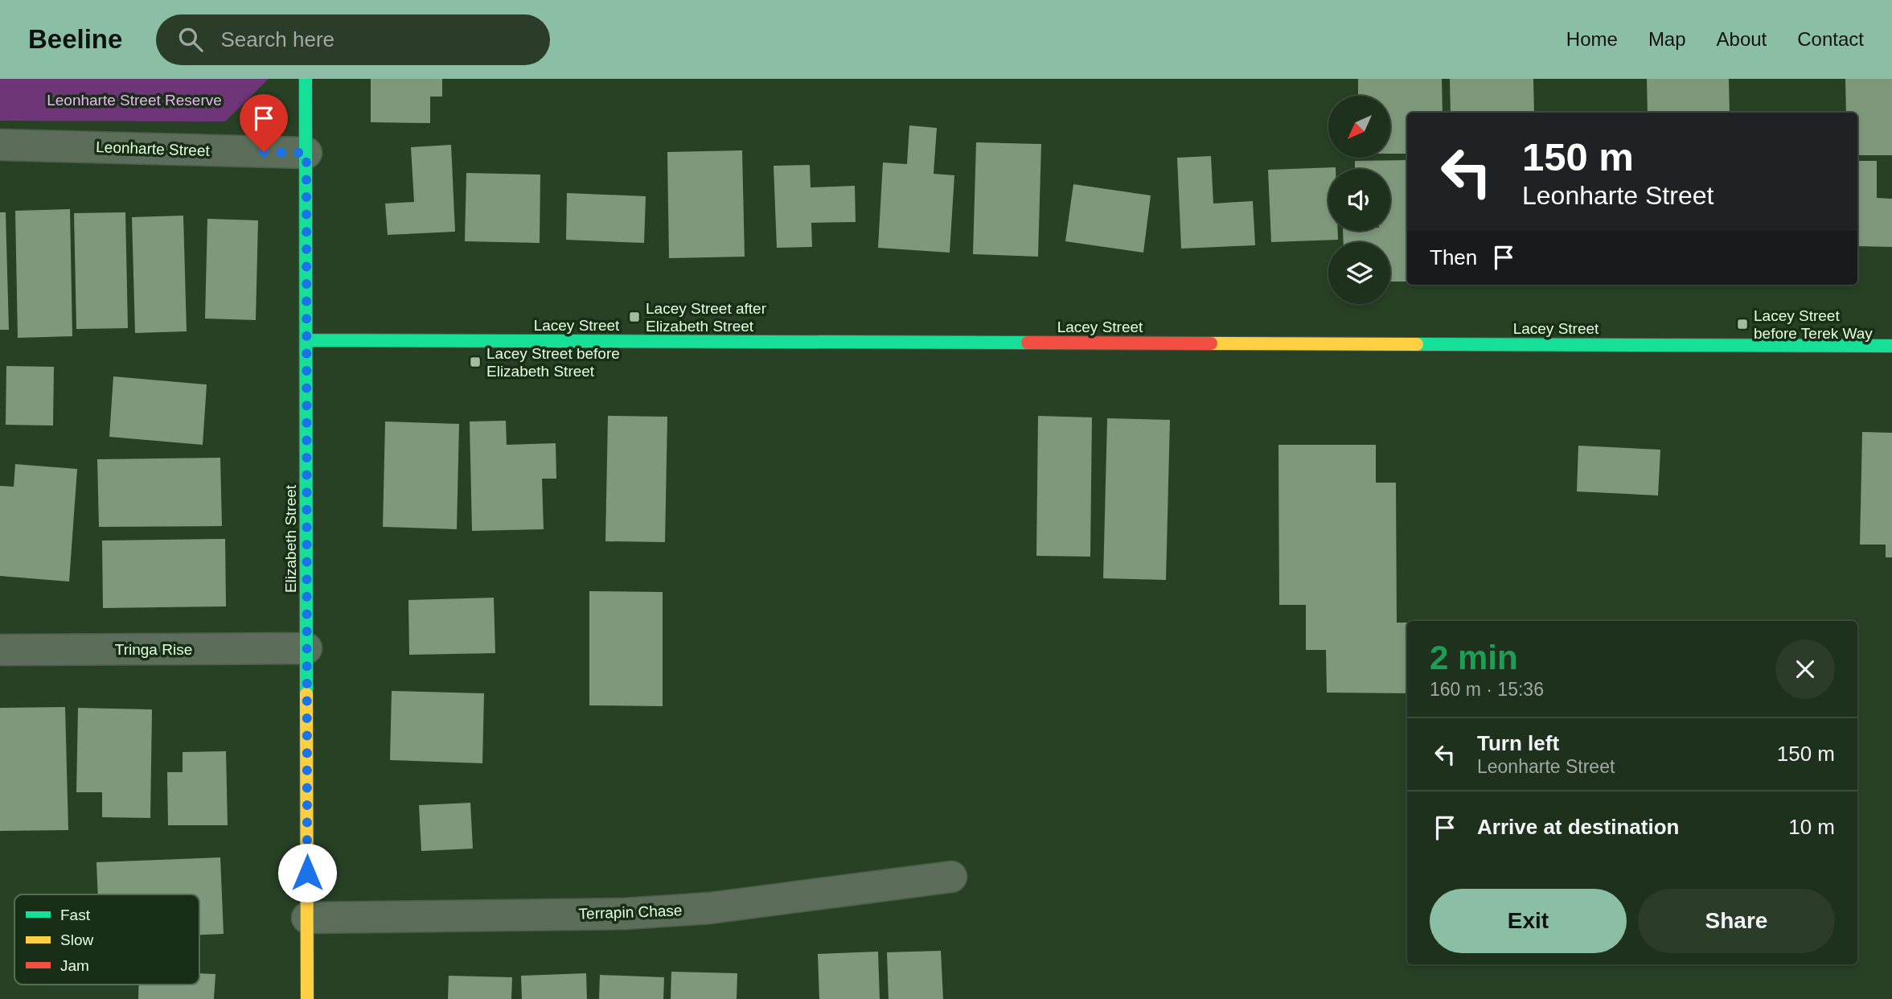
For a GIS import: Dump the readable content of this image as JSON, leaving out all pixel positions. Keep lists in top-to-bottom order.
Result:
{
  "streets": {
    "street": [
      "Leonharte Street",
      "Lacey Street",
      "Elizabeth Street",
      "Tringa Rise",
      "Terrapin Chase"
    ]
  },
  "crossings": [
    ["Leonharte Street", "Elizabeth Street"],
    ["Lacey Street", "Elizabeth Street"],
    ["Elizabeth Street", "Tringa Rise"],
    ["Elizabeth Street", "Terrapin Chase"]
  ],
  "parks": ["Leonharte Street Reserve"],
  "places": {
    "transit": ["Lacey Street after Elizabeth Street", "Lacey Street before Terek Way", "Lacey Street before Elizabeth Street"]
  },
  "legend": ["Fast", "Slow", "Jam"],
  "north": "bottom left",
  "page": {
    "header": "Beeline",
    "search": "Search here",
    "nav": [
      "Home",
      "Map",
      "About",
      "Contact"
    ],
    "turn": ["150 m", "Leonharte Street"],
    "then": "Then",
    "heading": ["2 min", "160 m · 15:36"],
    "list": [
      {
        "name": "Turn left",
        "note": "Leonharte Street",
        "value": "150 m"
      },
      {
        "name": "Arrive at destination",
        "value": "10 m"
      }
    ],
    "buttons": ["Exit", "Share"]
  }
}
